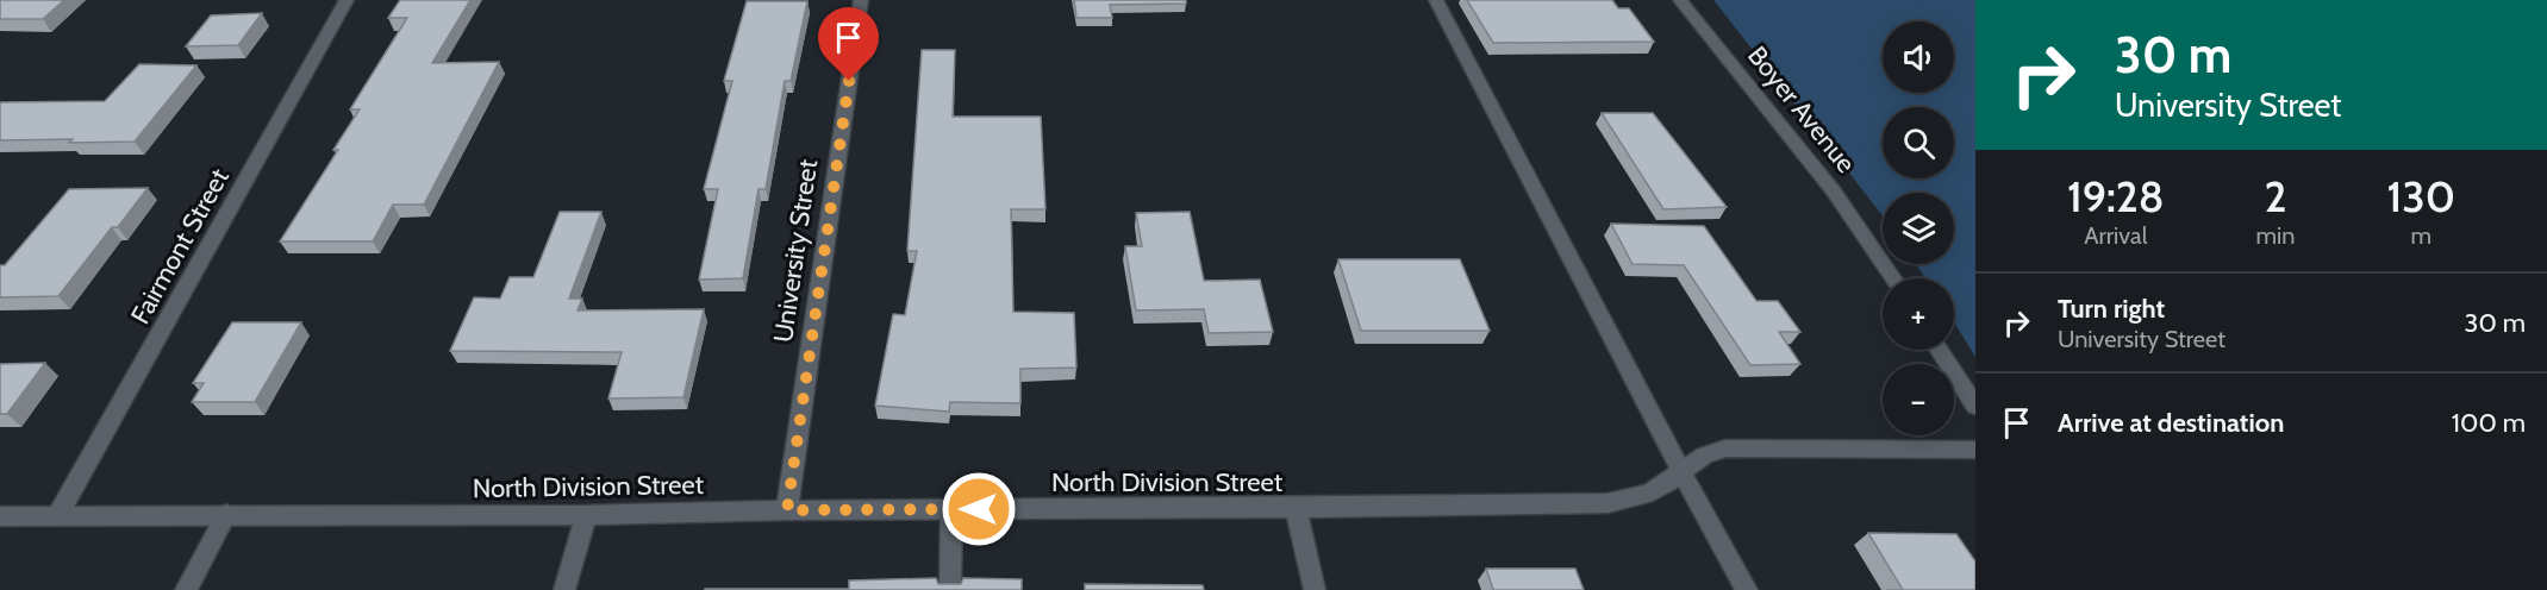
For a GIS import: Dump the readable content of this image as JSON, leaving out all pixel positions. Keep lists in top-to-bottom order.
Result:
{
  "streets": {
    "street": [
      "Boyer Avenue",
      "Fairmont Street",
      "University Street",
      "North Division Street"
    ]
  },
  "crossings": [
    ["Fairmont Street", "North Division Street"],
    ["University Street", "North Division Street"]
  ],
  "page": {
    "turn": ["30 m", "University Street"],
    "map_buttons": ["+", "−"],
    "eta": [
      "19:28",
      "Arrival",
      "2",
      "min",
      "130",
      "m"
    ],
    "list": [
      {
        "name": "Turn right",
        "note": "University Street",
        "value": "30 m"
      },
      {
        "name": "Arrive at destination",
        "value": "100 m"
      }
    ]
  }
}
